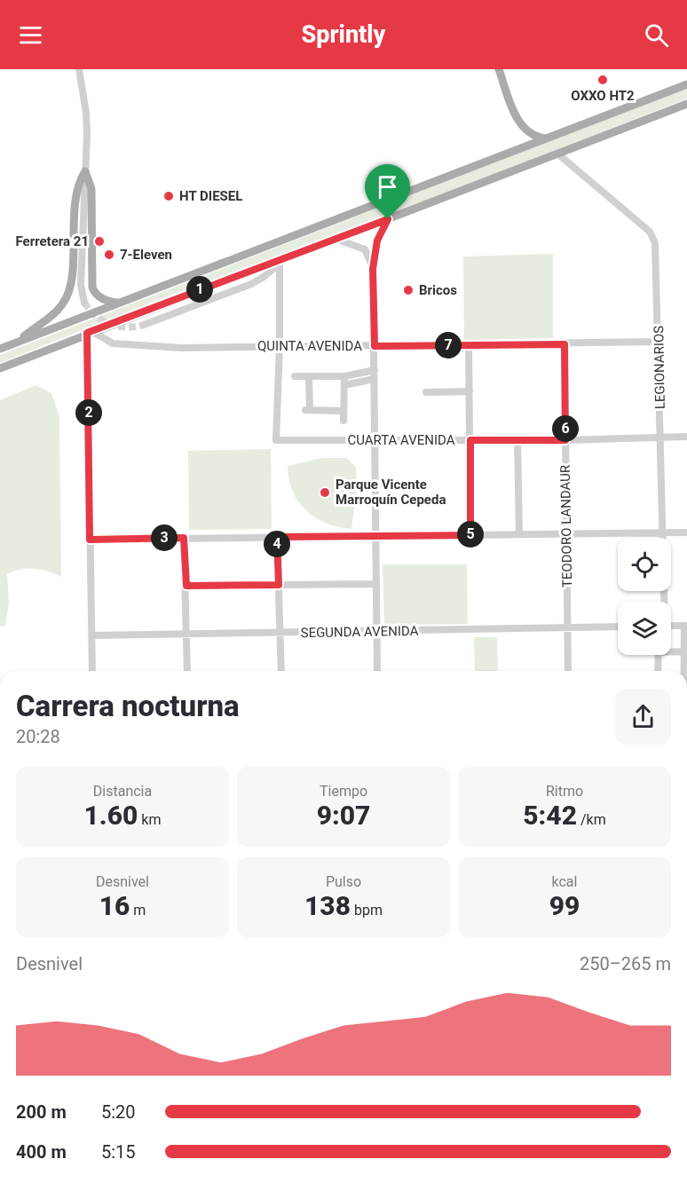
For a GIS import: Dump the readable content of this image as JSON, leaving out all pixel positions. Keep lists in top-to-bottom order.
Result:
{
  "streets": {
    "street": [
      "QUINTA AVENIDA",
      "LEGIONARIOS",
      "CUARTA AVENIDA",
      "TEODORO LANDAUR",
      "SEGUNDA AVENIDA"
    ]
  },
  "crossings": [
    ["QUINTA AVENIDA", "LEGIONARIOS"],
    ["QUINTA AVENIDA", "CUARTA AVENIDA"],
    ["QUINTA AVENIDA", "TEODORO LANDAUR"],
    ["LEGIONARIOS", "CUARTA AVENIDA"],
    ["CUARTA AVENIDA", "TEODORO LANDAUR"],
    ["TEODORO LANDAUR", "SEGUNDA AVENIDA"]
  ],
  "places": [
    "OXXO HT2",
    "HT DIESEL",
    "Ferretera 21",
    "7-Eleven",
    "Bricos",
    "Parque Vicente Marroquín Cepeda"
  ],
  "page": {
    "header": "Sprintly",
    "pins": [
      "1",
      "7",
      "2",
      "6",
      "5",
      "3",
      "4"
    ],
    "heading": ["Carrera nocturna", "20:28"],
    "stats": [
      ["Distancia", "1.60 km"],
      ["Tiempo", "9:07"],
      ["Ritmo", "5:42 /km"],
      ["Desnivel", "16 m"],
      ["Pulso", "138 bpm"],
      ["kcal", "99"]
    ],
    "chart": ["Desnivel", "250–265 m"],
    "list": [
      {
        "name": "200 m",
        "note": "5:20"
      },
      {
        "name": "400 m",
        "note": "5:15"
      }
    ]
  }
}
